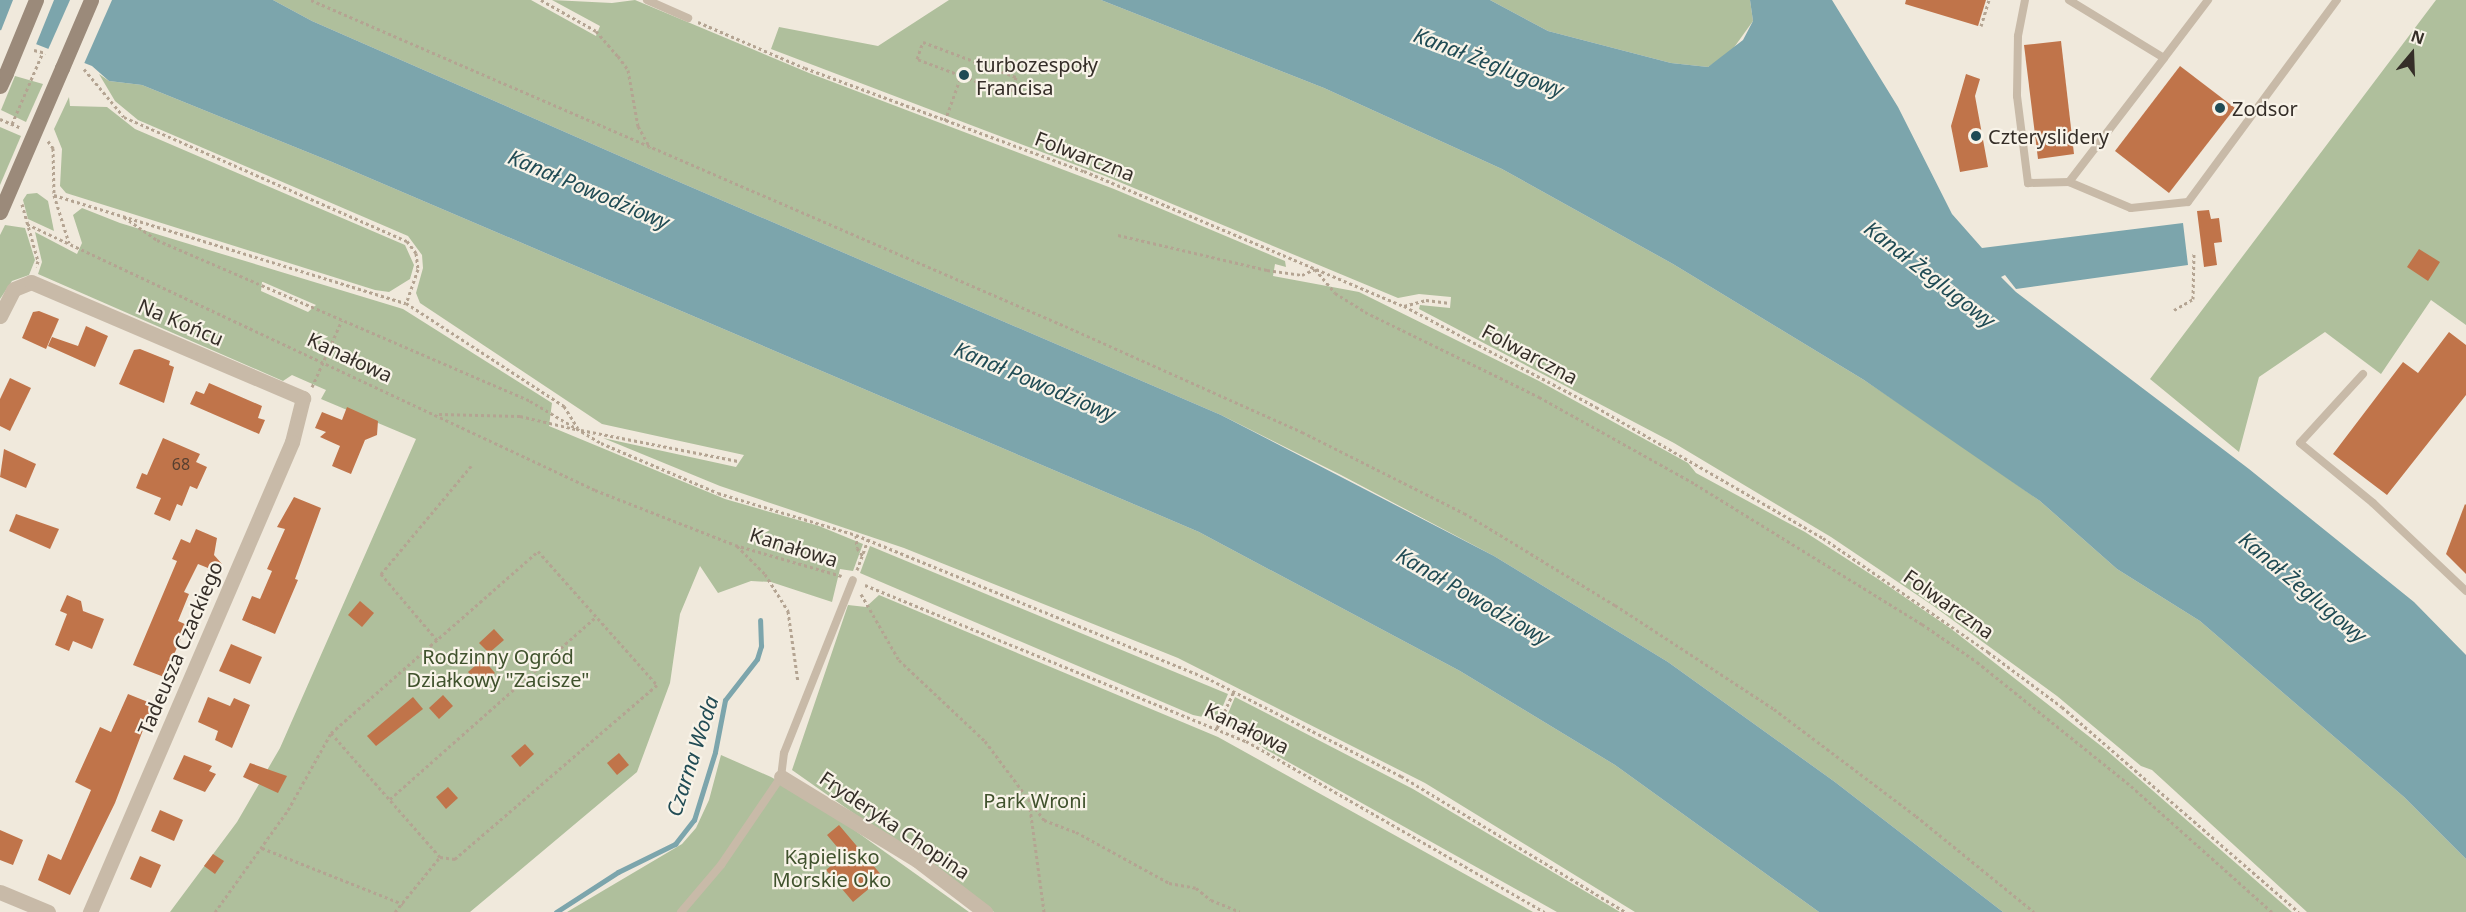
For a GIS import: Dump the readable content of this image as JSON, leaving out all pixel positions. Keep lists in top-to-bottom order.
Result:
{
  "streets": {
    "street": ["Na Końcu", "Tadeusza Czackiego", "Fryderyka Chopina"],
    "path": ["Folwarczna", "Kanałowa"]
  },
  "crossings": [
    ["Na Końcu", "Tadeusza Czackiego"]
  ],
  "water": ["Kanał Żeglugowy", "Kanał Powodziowy", "Czarna Woda"],
  "parks": ["Rodzinny Ogród Działkowy \"Zacisze\"", "Park Wroni", "Kąpielisko Morskie Oko"],
  "places": ["turbozespoły Francisa", "Zodsor", "Czteryslidery"],
  "house_numbers": ["68"],
  "north": "top"
}
